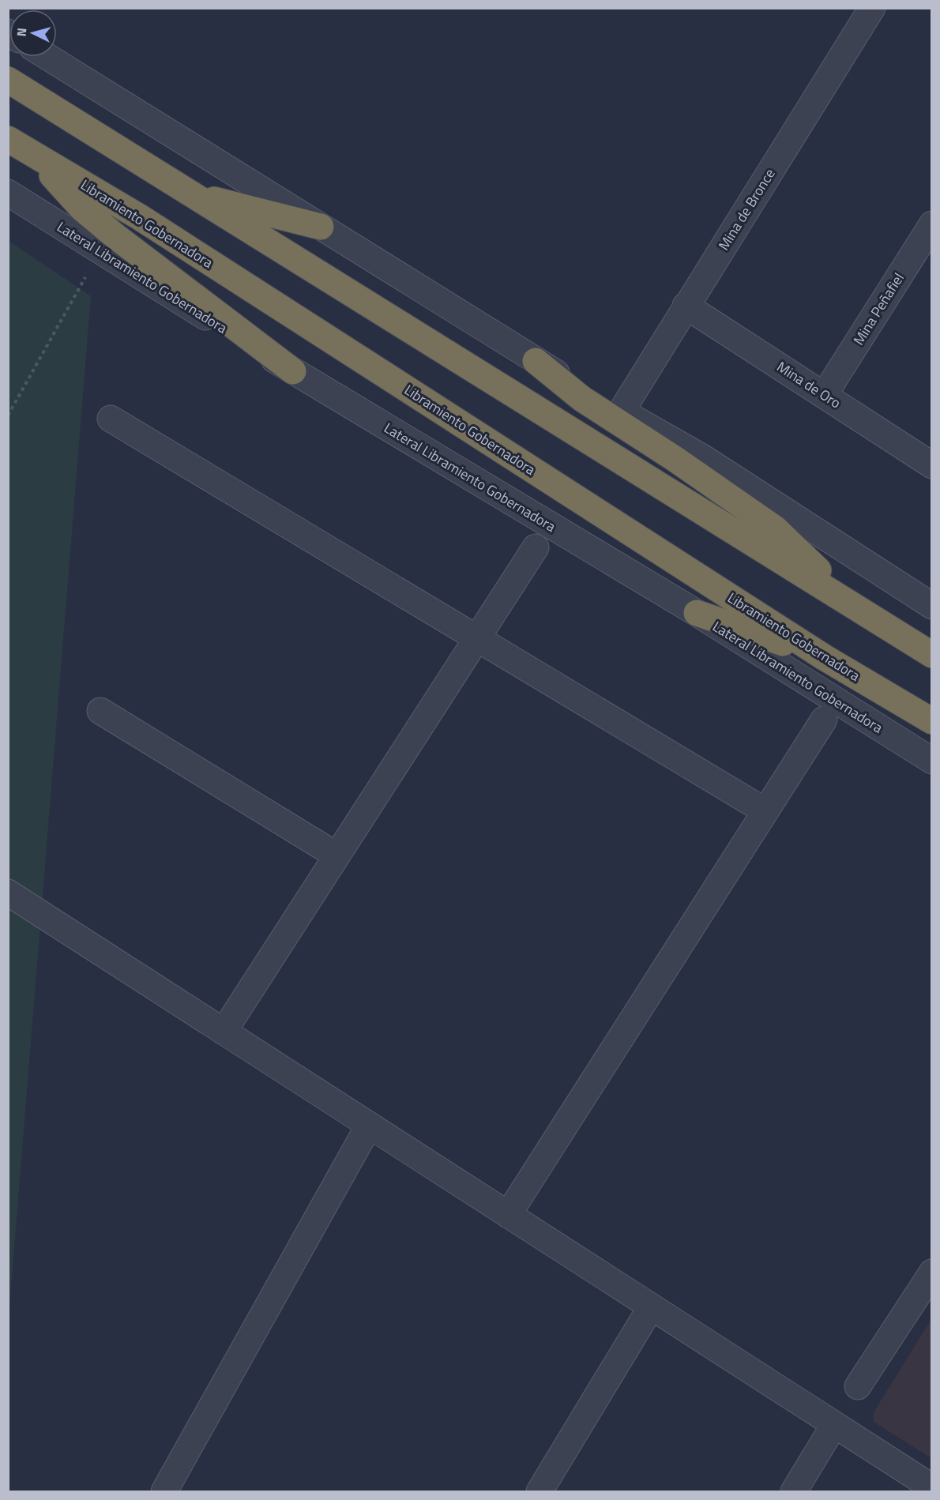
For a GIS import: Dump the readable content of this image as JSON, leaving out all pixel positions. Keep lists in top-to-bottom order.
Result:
{
  "streets": {
    "highway": ["Libramiento Gobernadora"],
    "street": [
      "Mina de Bronce",
      "Lateral Libramiento Gobernadora",
      "Mina Peñafiel",
      "Mina de Oro"
    ]
  },
  "crossings": [
    ["Mina de Bronce", "Mina de Oro"],
    ["Mina Peñafiel", "Mina de Oro"]
  ],
  "north": "left"
}
